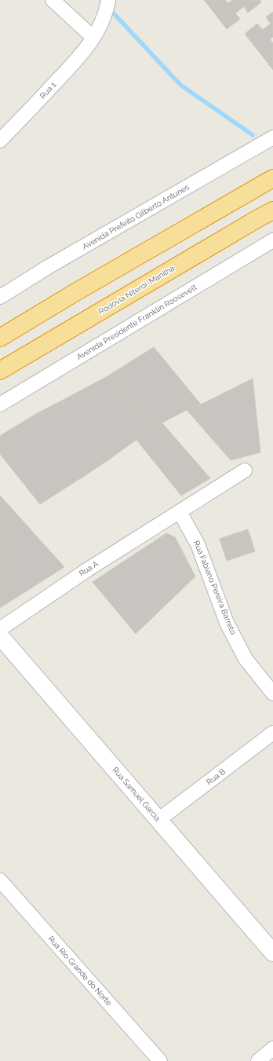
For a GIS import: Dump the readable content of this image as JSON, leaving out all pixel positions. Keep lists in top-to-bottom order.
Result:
{
  "streets": {
    "highway": ["Rodovia Niterói-Manilha"],
    "street": [
      "Rua 1",
      "Avenida Prefeito Gilberto Antunes",
      "Avenida Presidente Franklin Roosevelt",
      "Rua A",
      "Rua Fabiano Pereira Barreto",
      "Rua B",
      "Rua Samuel Garcia",
      "Rua Rio Grande do Norte"
    ]
  },
  "crossings": [
    ["Rua A", "Rua Fabiano Pereira Barreto"],
    ["Rua B", "Rua Samuel Garcia"]
  ]
}
